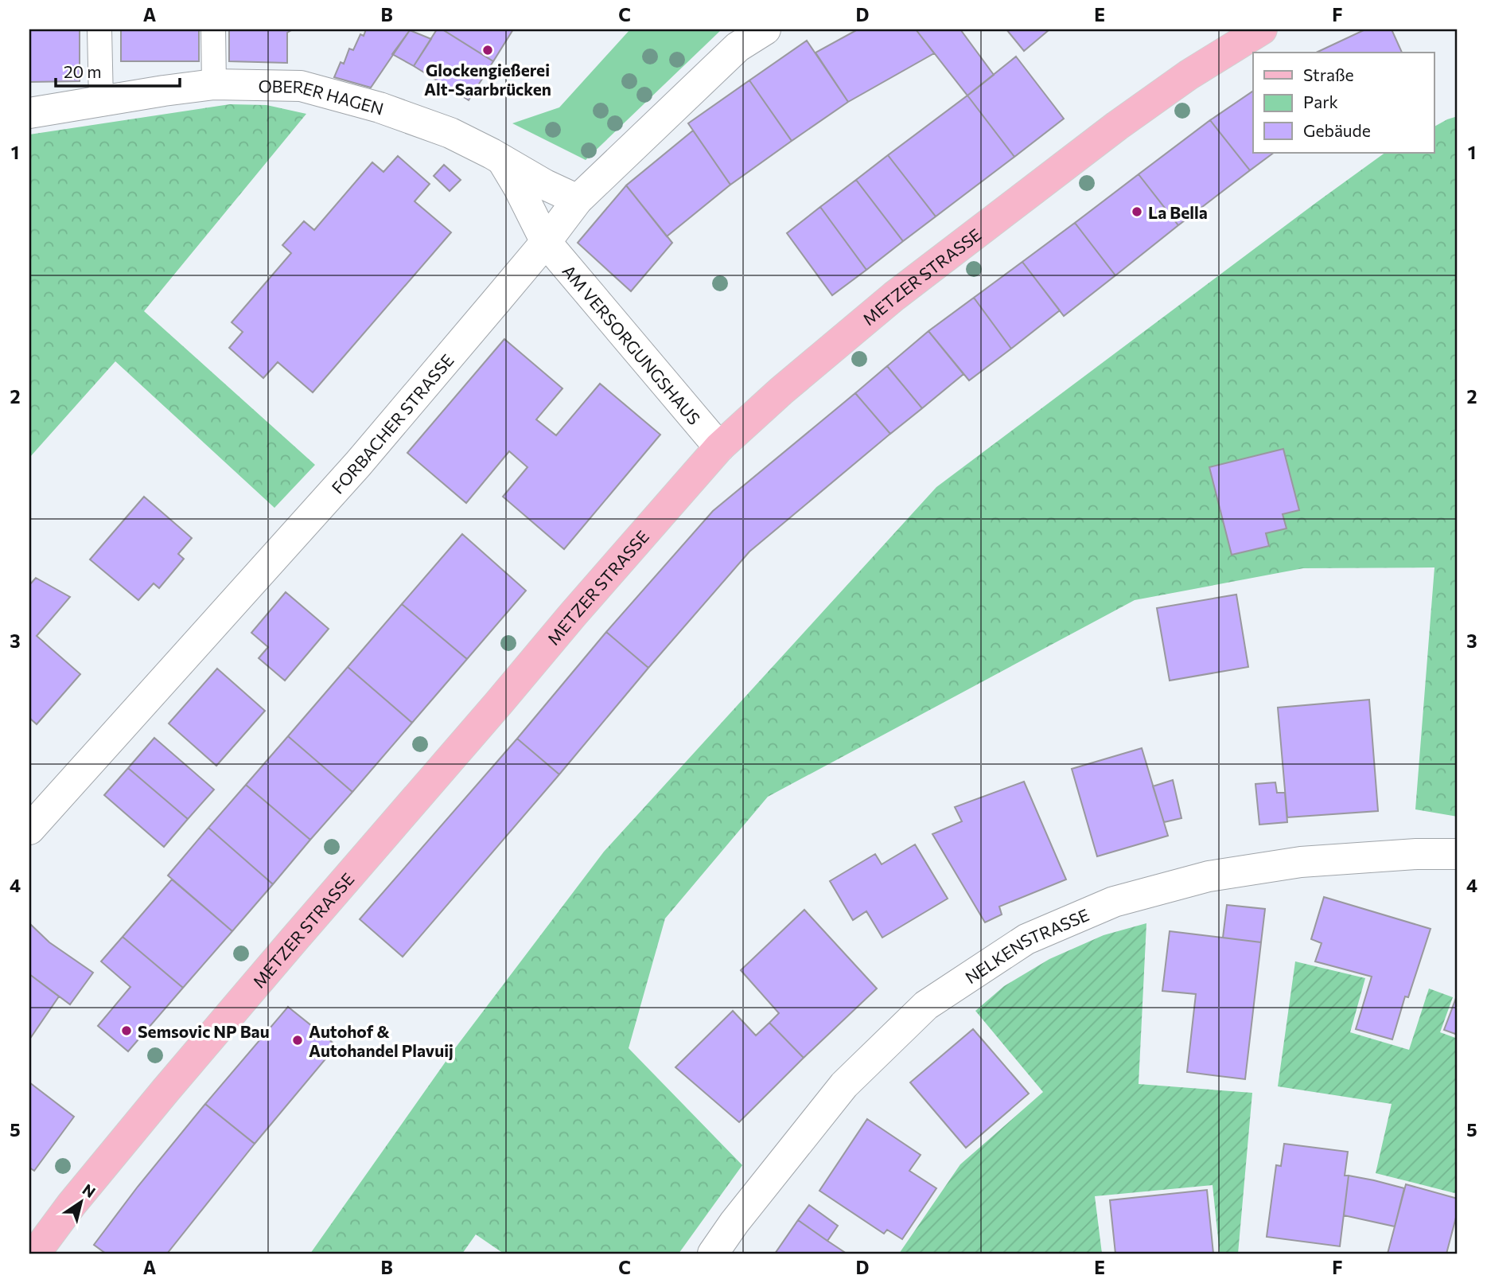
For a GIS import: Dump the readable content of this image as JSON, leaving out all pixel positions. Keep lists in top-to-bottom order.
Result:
{
  "streets": {
    "main road": ["METZER STRASSE"],
    "street": [
      "OBERER HAGEN",
      "AM VERSORGUNGSHAUS",
      "FORBACHER STRASSE",
      "NELKENSTRASSE"
    ]
  },
  "crossings": [
    ["OBERER HAGEN", "FORBACHER STRASSE"],
    ["METZER STRASSE", "AM VERSORGUNGSHAUS"],
    ["AM VERSORGUNGSHAUS", "FORBACHER STRASSE"]
  ],
  "places": [
    "Glockengießerei Alt-Saarbrücken",
    "La Bella",
    "Semsovic NP Bau",
    "Autohof & Autohandel Plavuij"
  ],
  "legend": ["Straße", "Park", "Gebäude"],
  "scale_bar": "20 m",
  "north": "top right",
  "grid": {
    "columns": [
      "A",
      "B",
      "C",
      "D",
      "E",
      "F"
    ],
    "rows": [
      "1",
      "2",
      "3",
      "4",
      "5"
    ]
  }
}
